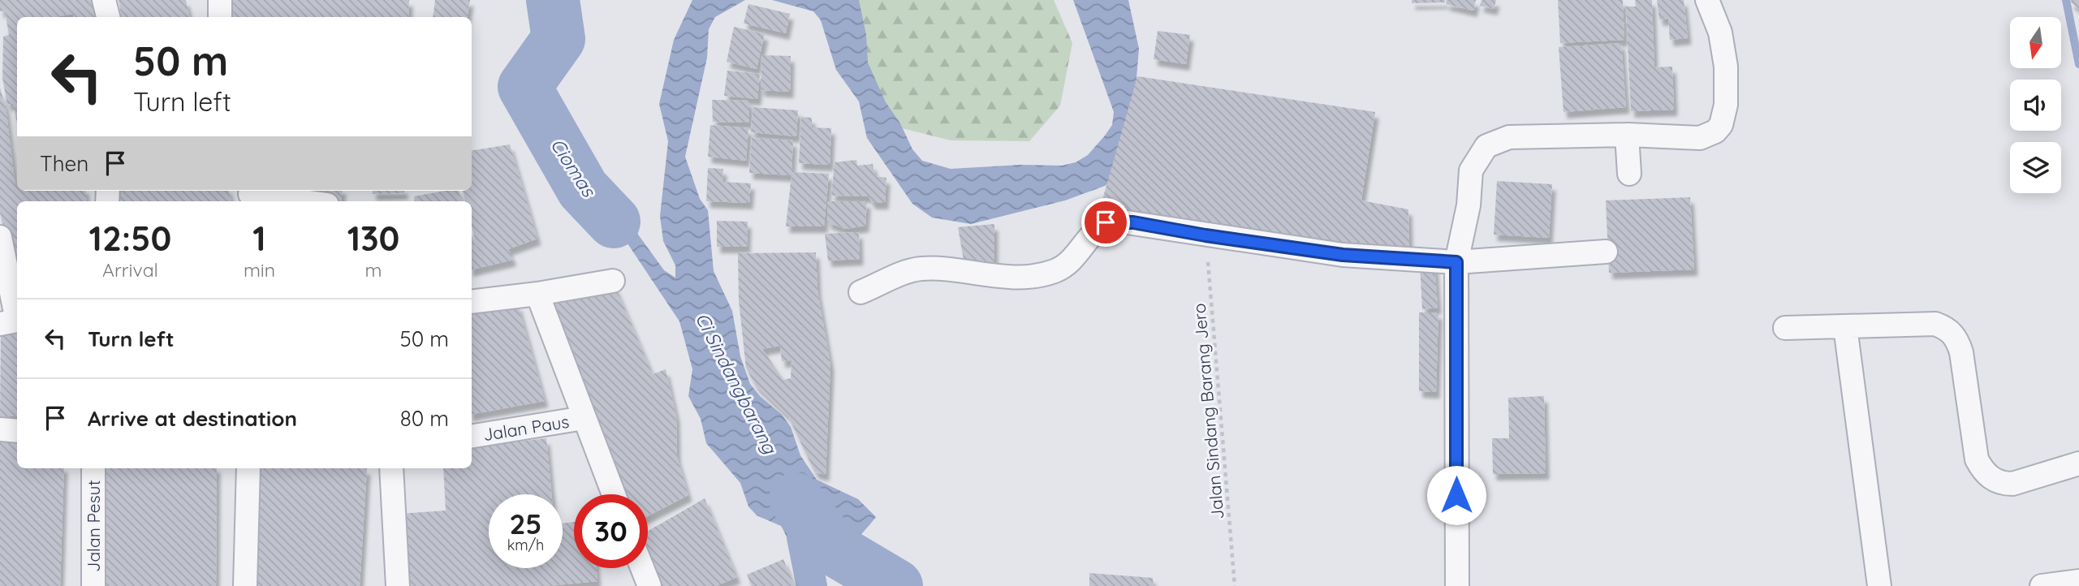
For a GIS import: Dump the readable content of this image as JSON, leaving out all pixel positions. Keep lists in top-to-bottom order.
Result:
{
  "streets": {
    "street": ["Jalan Paus", "Jalan Pesut"],
    "path": ["Jalan Sindang Barang Jero"]
  },
  "water": ["Ciomas", "Ci Sindangbarang"],
  "north": "bottom",
  "page": {
    "turn": ["50 m", "Turn left"],
    "then": "Then",
    "eta": [
      "12:50",
      "Arrival",
      "1",
      "min",
      "130",
      "m"
    ],
    "list": [
      {
        "name": "Turn left",
        "value": "50 m"
      },
      {
        "name": "Arrive at destination",
        "value": "80 m"
      }
    ],
    "speed": "25 km/h",
    "limit": "30"
  }
}
